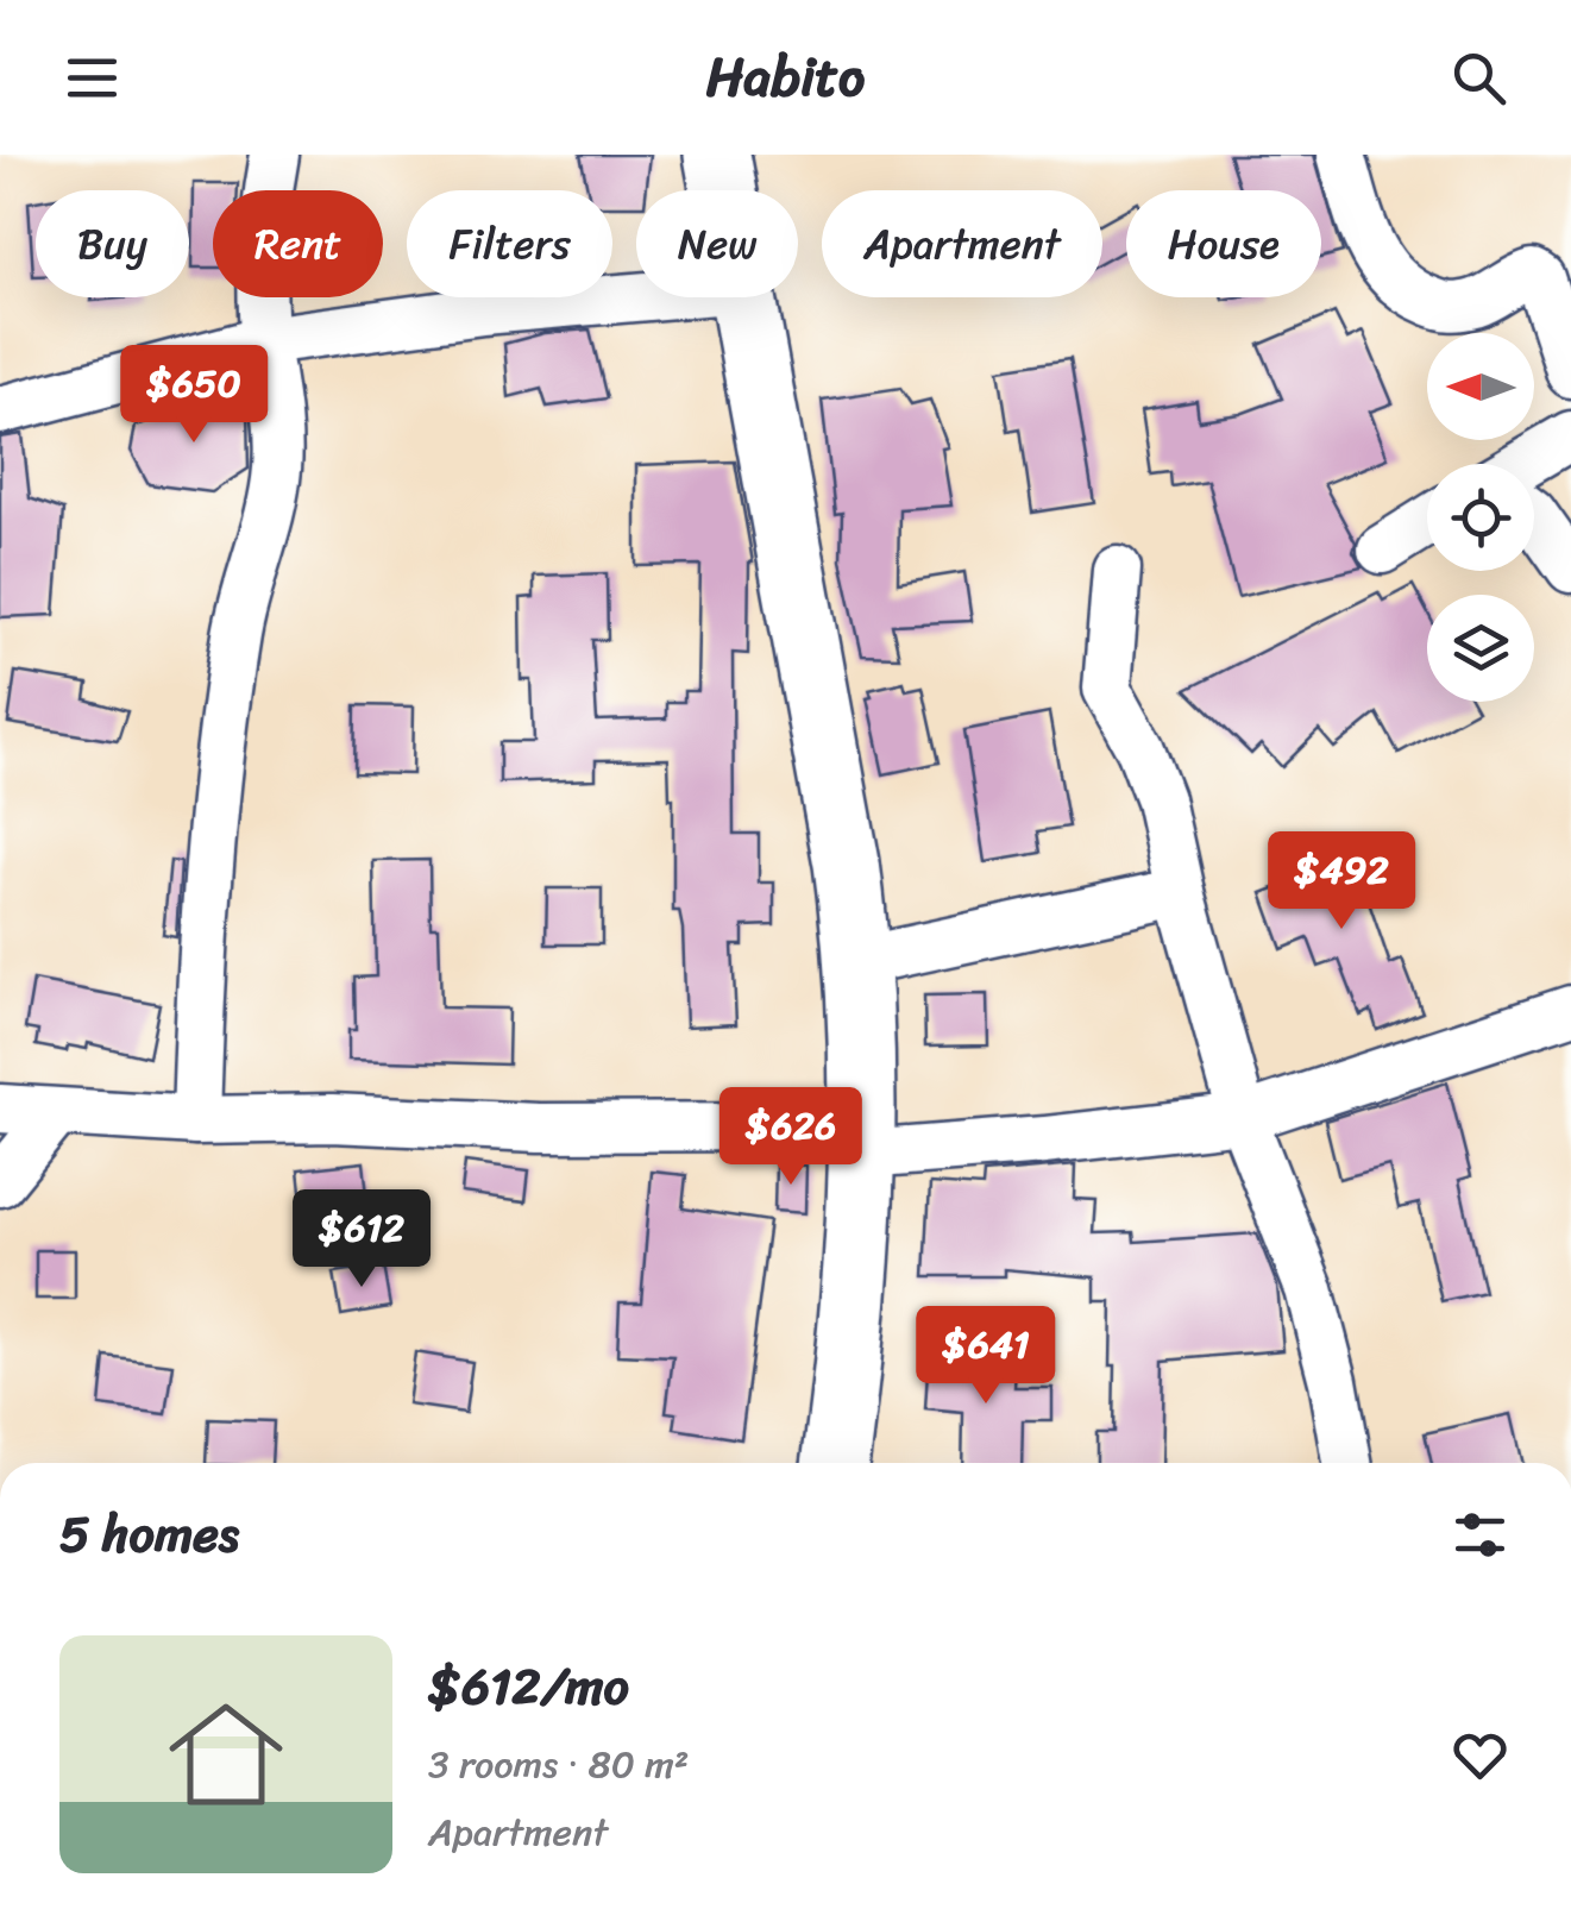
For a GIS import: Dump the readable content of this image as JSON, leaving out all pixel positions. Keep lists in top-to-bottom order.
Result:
{
  "north": "left",
  "page": {
    "header": "Habito",
    "chip": [
      "Buy",
      "Rent",
      "Filters",
      "New",
      "Apartment",
      "House"
    ],
    "price": [
      "$650",
      "$492",
      "$626",
      "$612",
      "$641"
    ],
    "heading": "5 homes",
    "list": [
      {
        "name": "$612/mo",
        "note": "3 rooms · 80 m² · Apartment"
      }
    ]
  }
}
